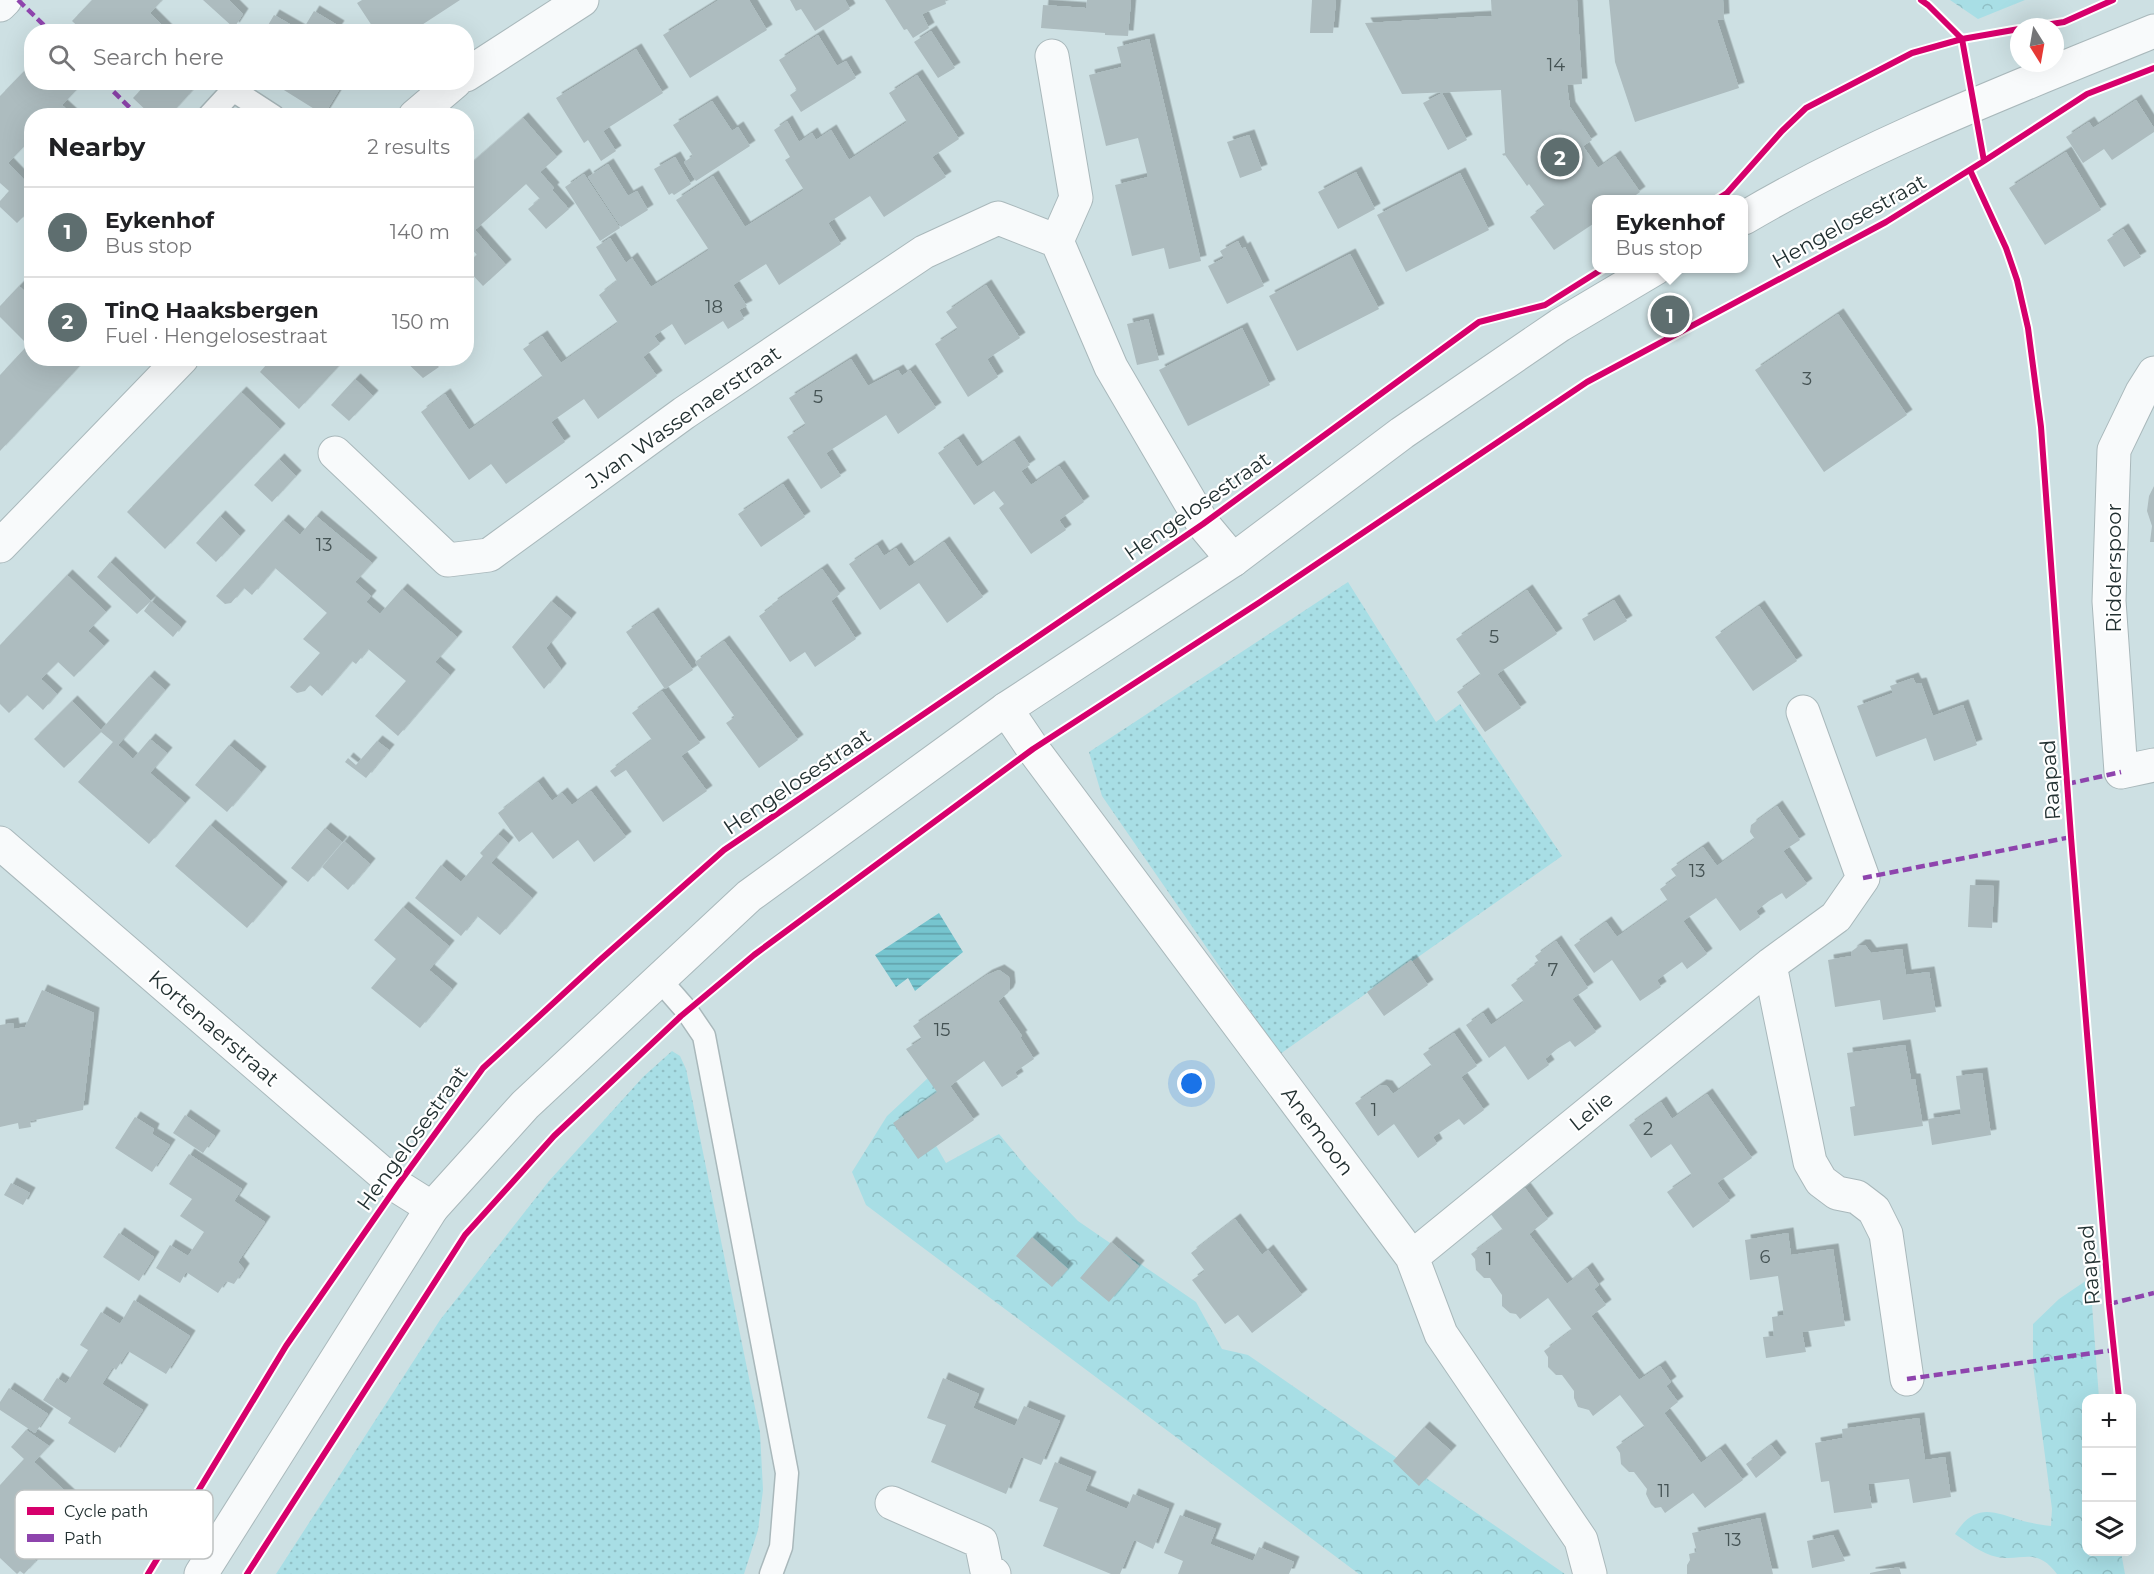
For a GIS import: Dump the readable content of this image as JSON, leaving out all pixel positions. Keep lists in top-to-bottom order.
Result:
{
  "streets": {
    "street": [
      "J.van Wassenaerstraat",
      "Ridderspoor",
      "Kortenaerstraat",
      "Lelie",
      "Anemoon"
    ],
    "cycle path": ["Hengelosestraat", "Raapad"]
  },
  "crossings": [
    ["Lelie", "Anemoon"]
  ],
  "house_numbers": [
    "14",
    "18",
    "3",
    "5",
    "13",
    "5",
    "13",
    "7",
    "15",
    "1",
    "2",
    "6",
    "1",
    "11",
    "13"
  ],
  "legend": ["Cycle path", "Path"],
  "north": "bottom",
  "page": {
    "search": "Search here",
    "heading": ["Nearby", "2 results"],
    "pins": ["2", "1"],
    "list": [
      {
        "mark": "1",
        "name": "Eykenhof",
        "note": "Bus stop",
        "value": "140 m"
      },
      {
        "mark": "2",
        "name": "TinQ Haaksbergen",
        "note": "Fuel · Hengelosestraat",
        "value": "150 m"
      }
    ],
    "popup": ["Eykenhof", "Bus stop"],
    "map_buttons": ["+", "−"]
  }
}
